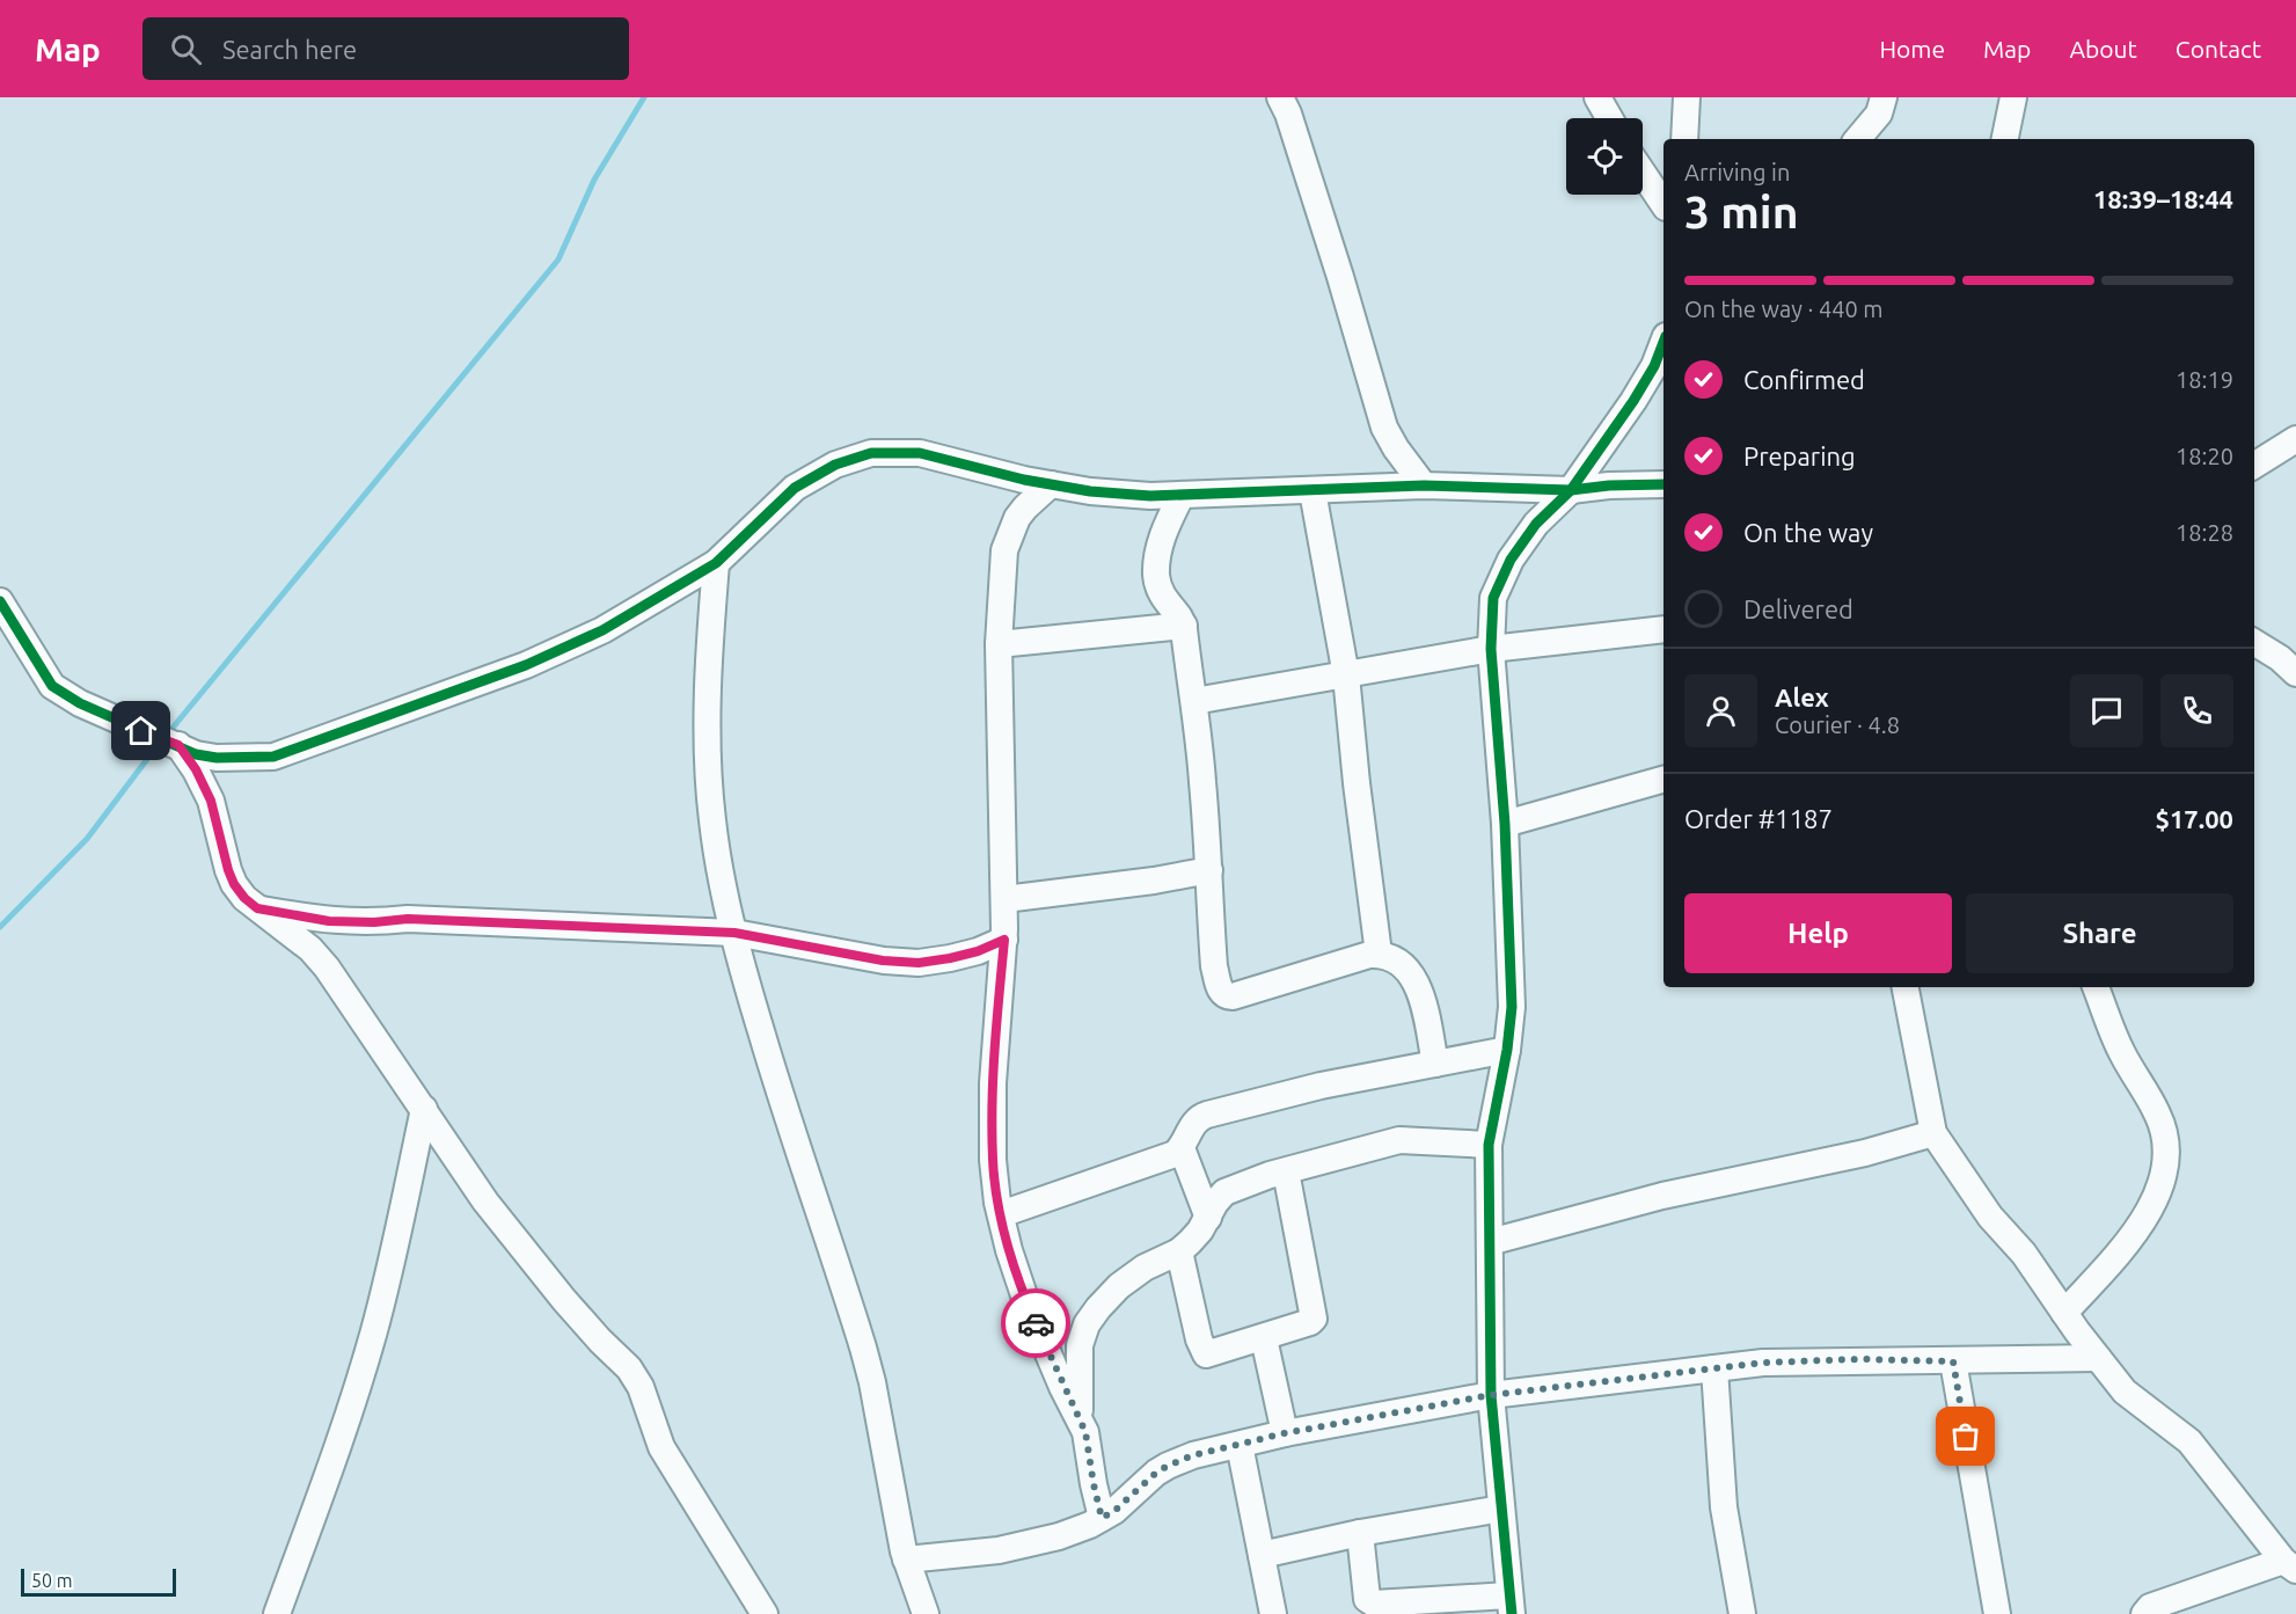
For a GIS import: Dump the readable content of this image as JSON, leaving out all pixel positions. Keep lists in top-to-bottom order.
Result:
{
  "scale_bar": "50 m",
  "page": {
    "header": "Map",
    "search": "Search here",
    "nav": [
      "Home",
      "Map",
      "About",
      "Contact"
    ],
    "heading": ["3 min", "Arriving in", "18:39–18:44"],
    "panel": [
      "Alex",
      "Courier · 4.8",
      "Order #1187",
      "$17.00"
    ],
    "bar": "On the way · 440 m",
    "list": [
      ["Confirmed", "18:19"],
      ["Preparing", "18:20"],
      ["On the way", "18:28"],
      "Delivered"
    ],
    "buttons": ["Help", "Share"],
    "scale": "50 m"
  }
}
